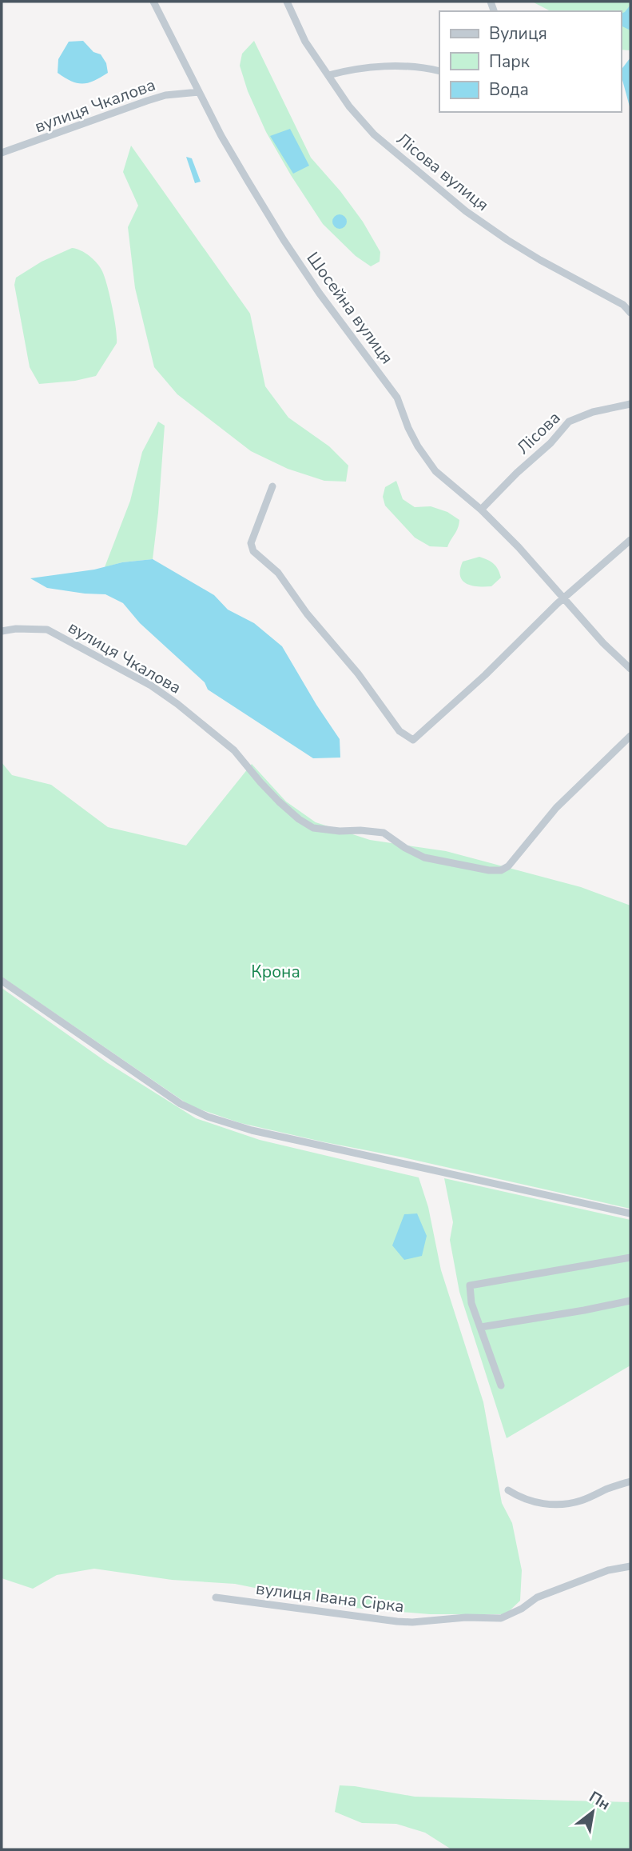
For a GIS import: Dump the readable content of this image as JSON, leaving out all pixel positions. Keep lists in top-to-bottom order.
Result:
{
  "streets": {
    "street": [
      "вулиця Чкалова",
      "Лісова вулиця",
      "Шосейна вулиця",
      "Лісова",
      "вулиця Івана Сірка"
    ]
  },
  "crossings": [
    ["вулиця Чкалова", "Шосейна вулиця"],
    ["Шосейна вулиця", "Лісова"]
  ],
  "parks": ["Крона"],
  "legend": ["Вулиця", "Парк", "Вода"],
  "north": "top right"
}
